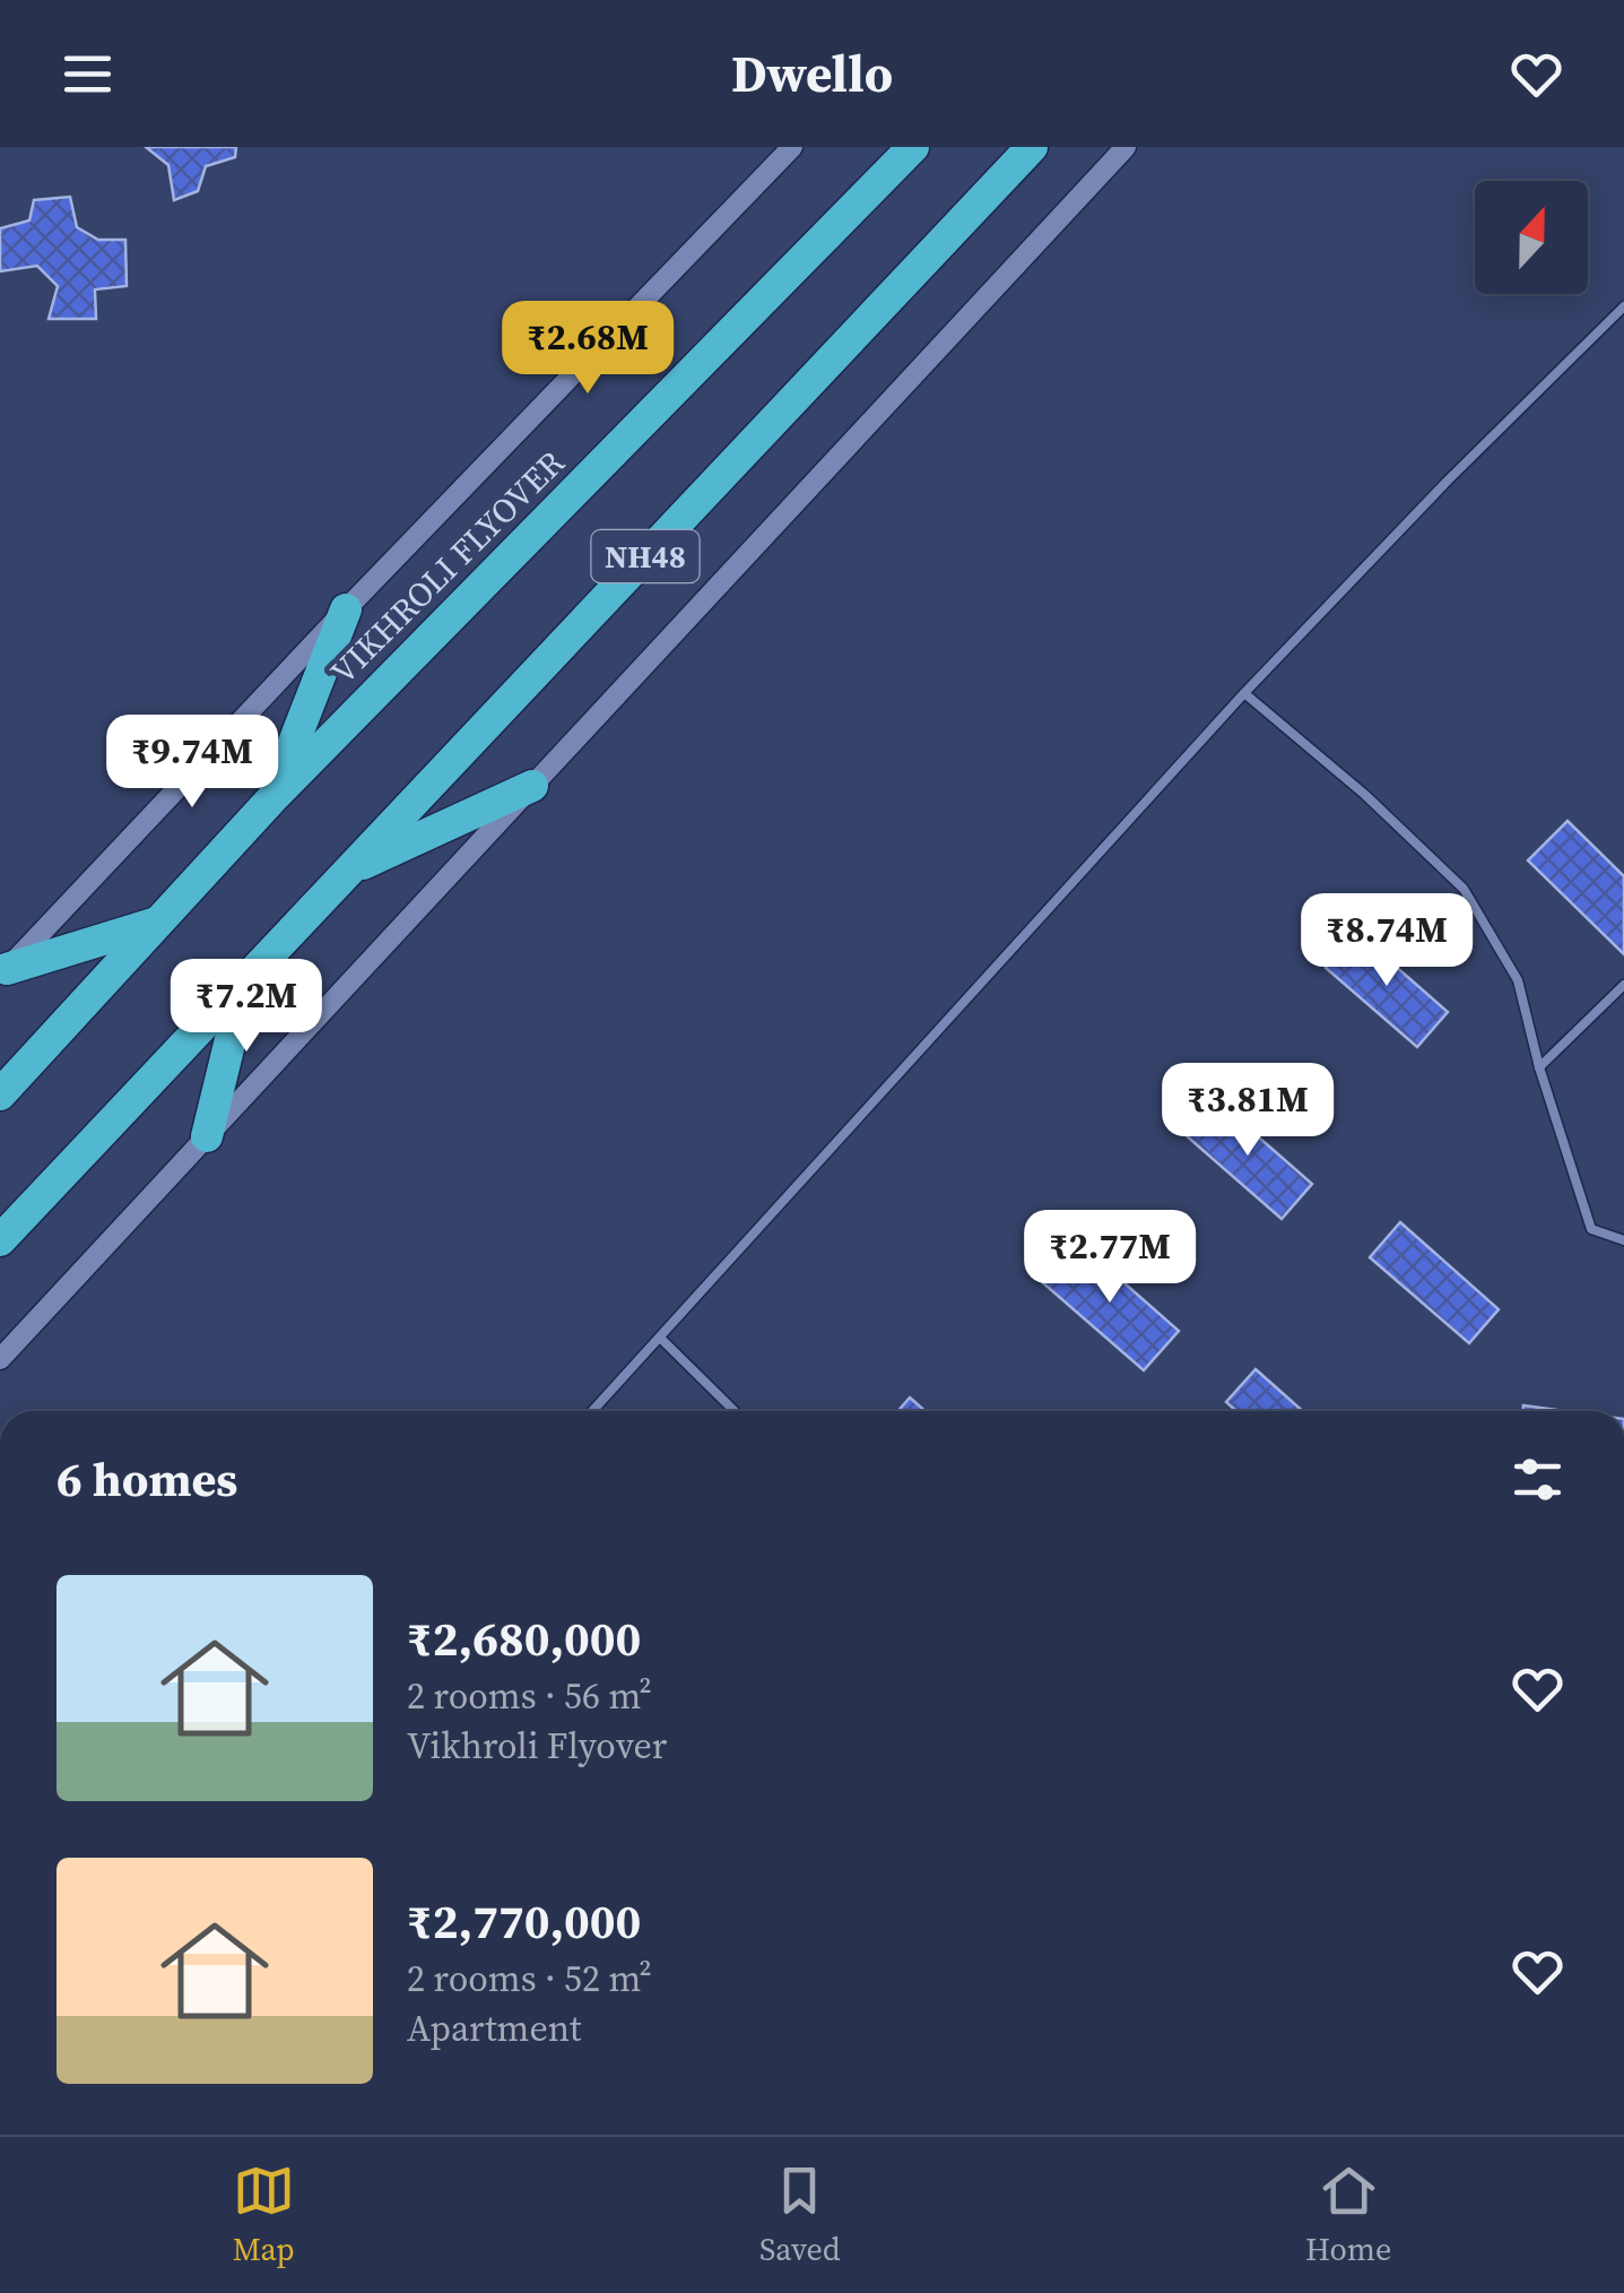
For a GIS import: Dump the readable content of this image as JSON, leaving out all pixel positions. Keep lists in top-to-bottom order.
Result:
{
  "streets": {
    "highway": ["NH48", "VIKHROLI FLYOVER"]
  },
  "crossings": [
    ["NH48", "VIKHROLI FLYOVER"]
  ],
  "north": "top",
  "page": {
    "header": "Dwello",
    "price": [
      "₹2.68M",
      "₹9.74M",
      "₹8.74M",
      "₹7.2M",
      "₹3.81M",
      "₹2.77M"
    ],
    "heading": "6 homes",
    "list": [
      {
        "name": "₹2,680,000",
        "note": "2 rooms · 56 m² · Vikhroli Flyover"
      },
      {
        "name": "₹2,770,000",
        "note": "2 rooms · 52 m² · Apartment"
      }
    ],
    "tabs": ["Map", "Saved", "Home"]
  }
}
